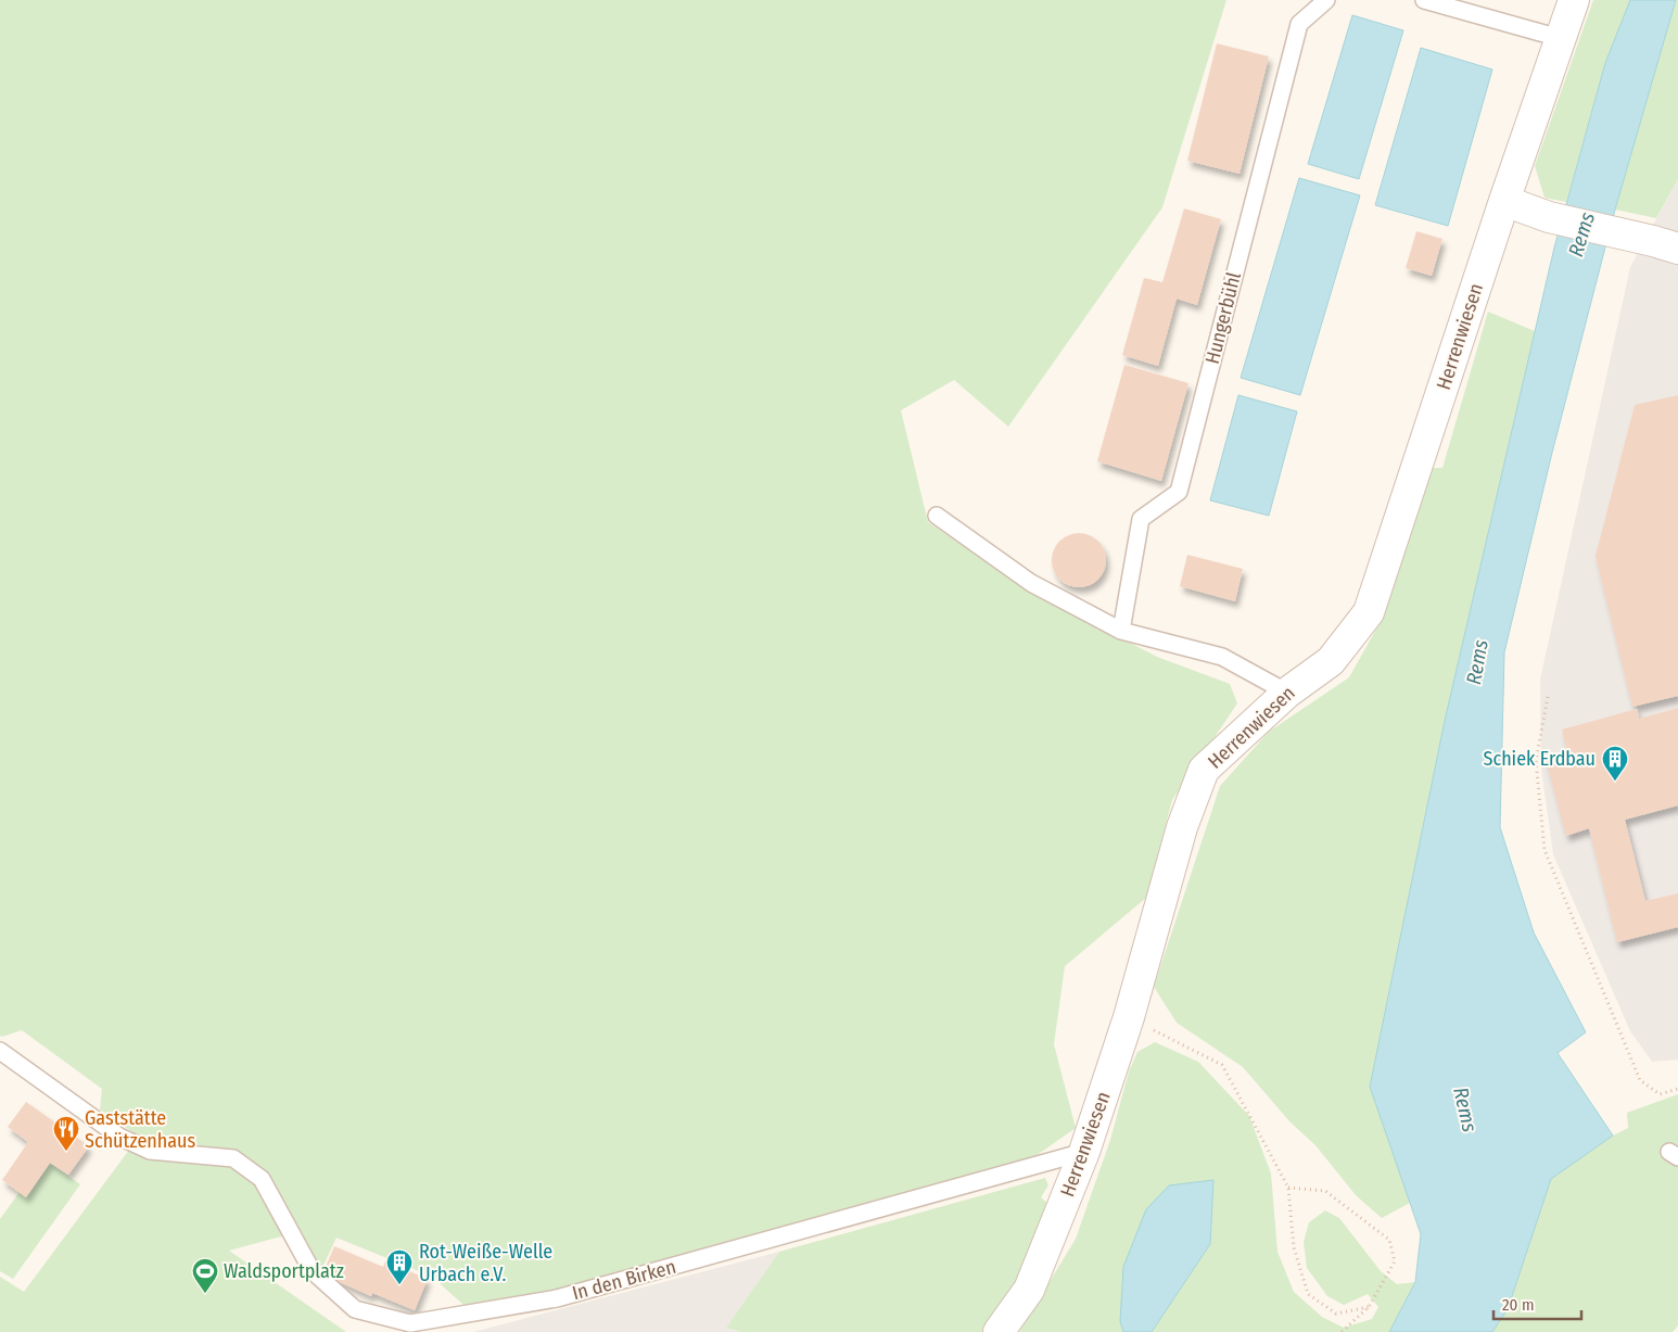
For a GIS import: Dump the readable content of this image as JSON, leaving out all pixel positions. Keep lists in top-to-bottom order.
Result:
{
  "streets": {
    "street": ["Herrenwiesen"],
    "lane": ["Hungerbühl", "In den Birken"]
  },
  "crossings": [
    ["Herrenwiesen", "In den Birken"]
  ],
  "water": ["Rems"],
  "places": {
    "building": ["Schiek Erdbau", "Rot-Weiße-Welle Urbach e.V."],
    "restaurant": ["Gaststätte Schützenhaus"],
    "sports": ["Waldsportplatz"]
  },
  "scale_bar": "20 m"
}
